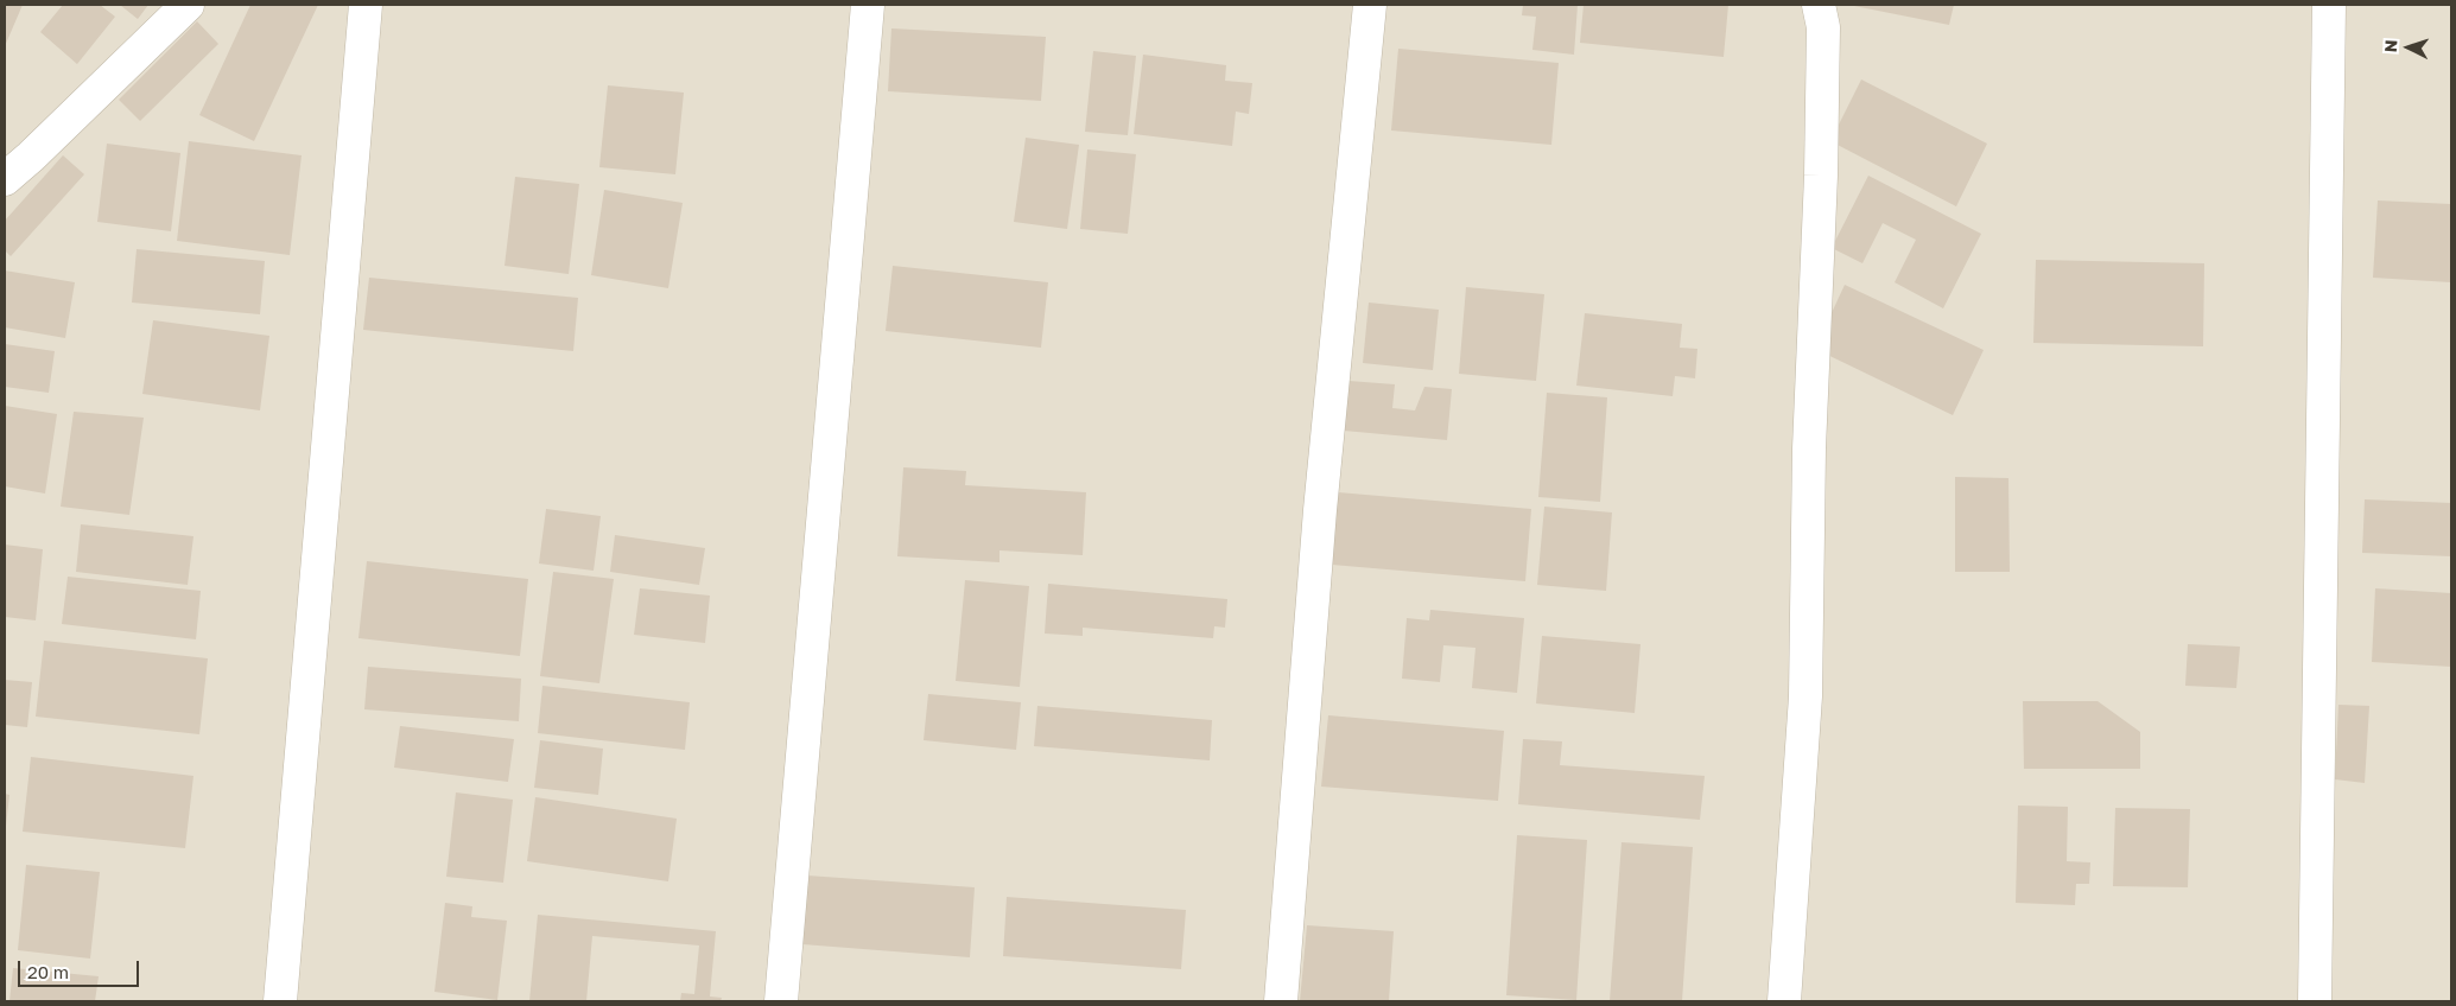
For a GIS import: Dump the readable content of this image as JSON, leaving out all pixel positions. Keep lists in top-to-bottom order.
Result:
{
  "scale_bar": "20 m",
  "north": "left"
}
